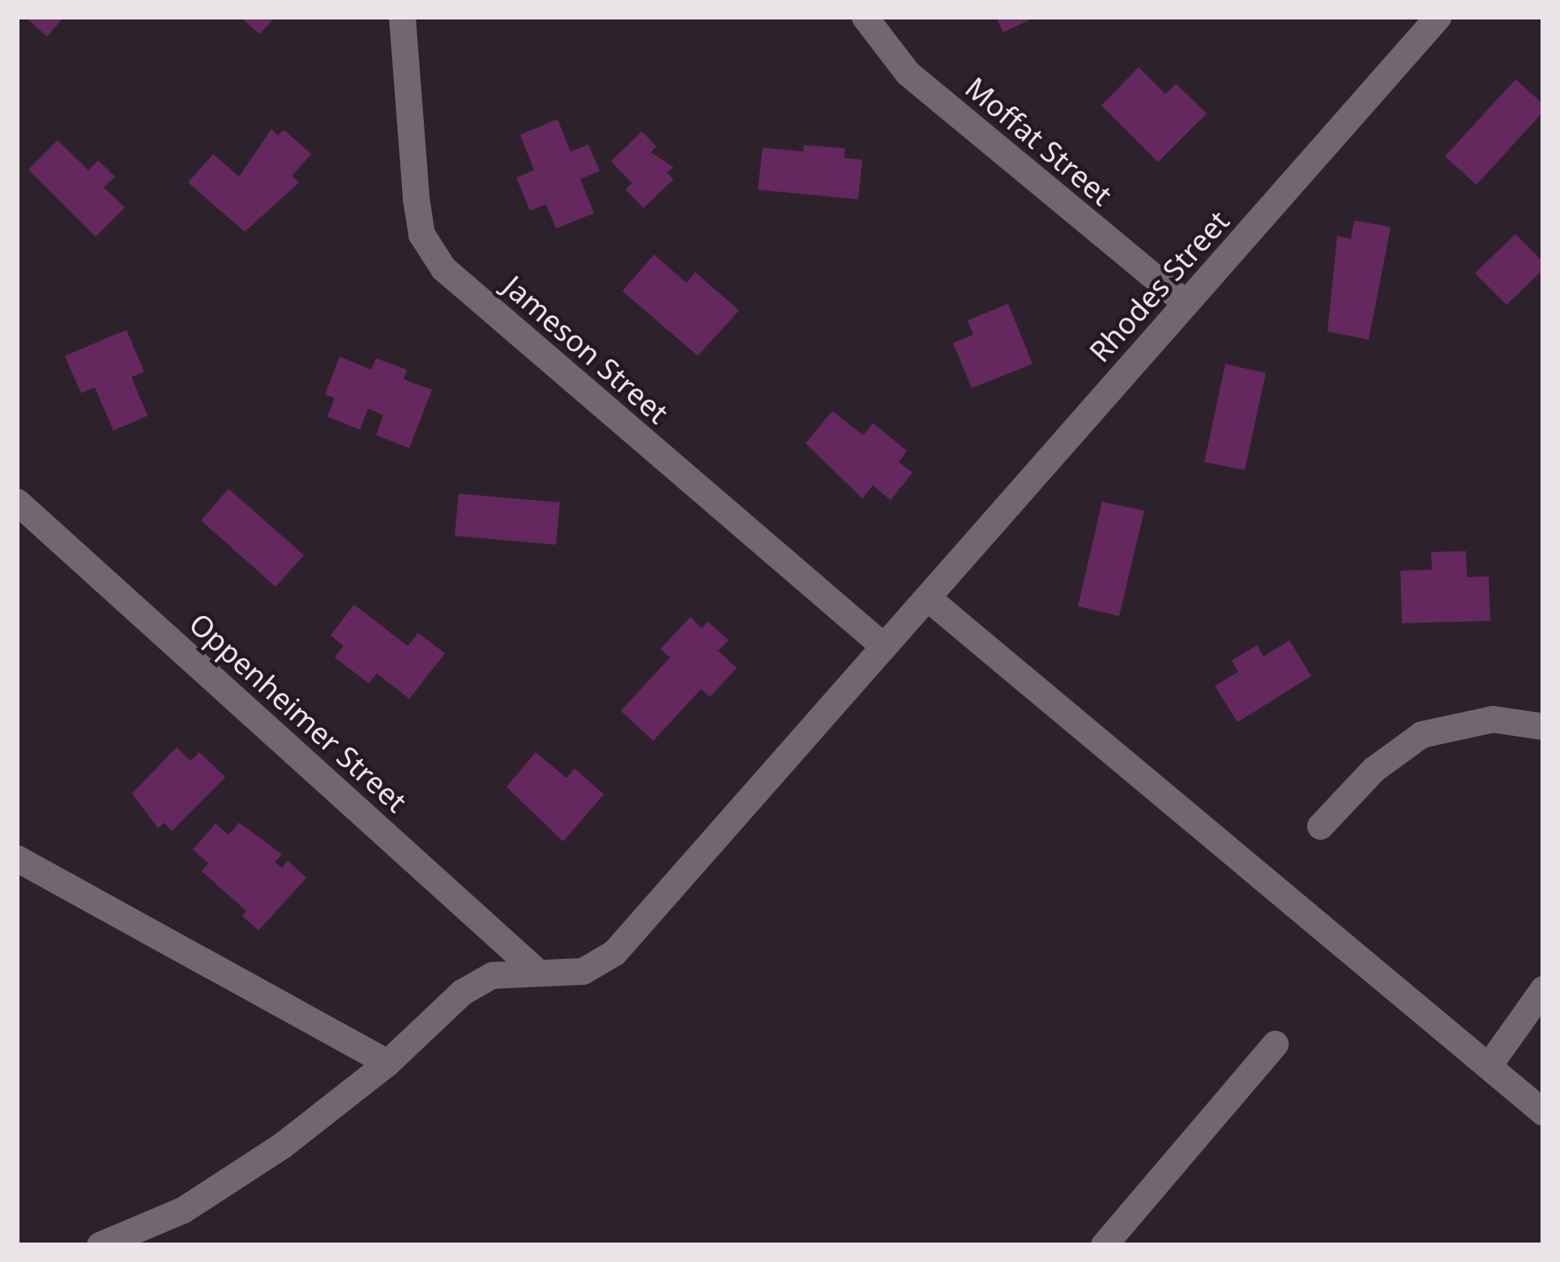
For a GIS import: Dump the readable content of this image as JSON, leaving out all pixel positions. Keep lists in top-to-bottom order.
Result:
{
  "streets": {
    "street": [
      "Moffat Street",
      "Rhodes Street",
      "Jameson Street",
      "Oppenheimer Street"
    ]
  },
  "crossings": [
    ["Moffat Street", "Rhodes Street"],
    ["Rhodes Street", "Jameson Street"],
    ["Rhodes Street", "Oppenheimer Street"]
  ]
}
